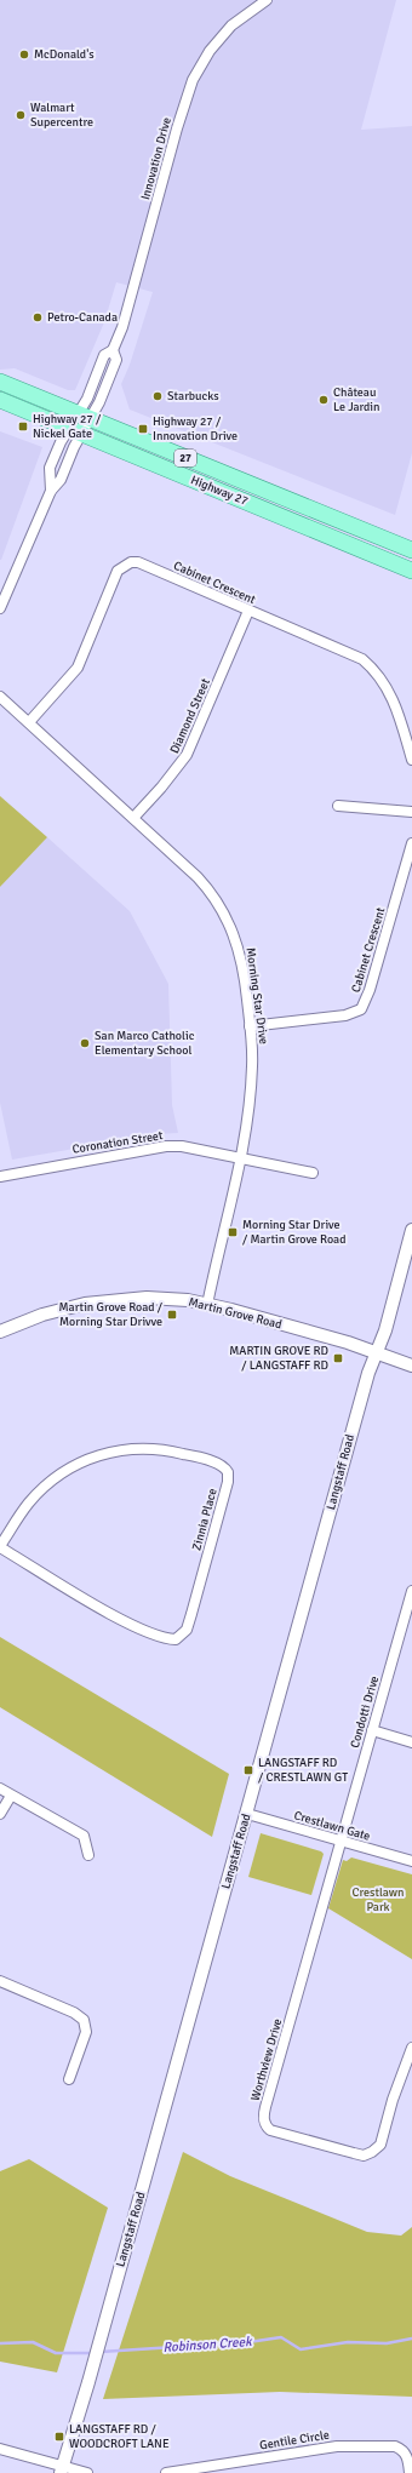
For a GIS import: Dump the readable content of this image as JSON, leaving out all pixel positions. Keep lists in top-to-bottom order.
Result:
{
  "streets": {
    "main road": ["27", "Highway 27"],
    "street": [
      "Innovation Drive",
      "Cabinet Crescent",
      "Diamond Street",
      "Morning Star Drive",
      "Coronation Street",
      "Martin Grove Road",
      "Langstaff Road",
      "Zinnia Place",
      "Condotti Drive",
      "Crestlawn Gate",
      "Worthview Drive",
      "Gentile Circle"
    ]
  },
  "crossings": [
    ["Innovation Drive", "Highway 27"],
    ["Cabinet Crescent", "Diamond Street"],
    ["Cabinet Crescent", "Morning Star Drive"],
    ["Diamond Street", "Morning Star Drive"],
    ["Morning Star Drive", "Coronation Street"],
    ["Morning Star Drive", "Martin Grove Road"],
    ["Martin Grove Road", "Langstaff Road"],
    ["Langstaff Road", "Crestlawn Gate"],
    ["Condotti Drive", "Crestlawn Gate"],
    ["Condotti Drive", "Worthview Drive"],
    ["Crestlawn Gate", "Worthview Drive"]
  ],
  "water": ["Robinson Creek"],
  "parks": ["Crestlawn Park"],
  "places": {
    "other": [
      "McDonald's",
      "Walmart Supercentre",
      "Petro-Canada",
      "Starbucks",
      "Château Le Jardin",
      "San Marco Catholic Elementary School"
    ],
    "transit": [
      "Highway 27 / Nickel Gate",
      "Highway 27 / Innovation Drive",
      "Morning Star Drive / Martin Grove Road",
      "Martin Grove Road / Morning Star Drivve",
      "MARTIN GROVE RD / LANGSTAFF RD",
      "LANGSTAFF RD / CRESTLAWN GT",
      "LANGSTAFF RD / WOODCROFT LANE"
    ]
  }
}
